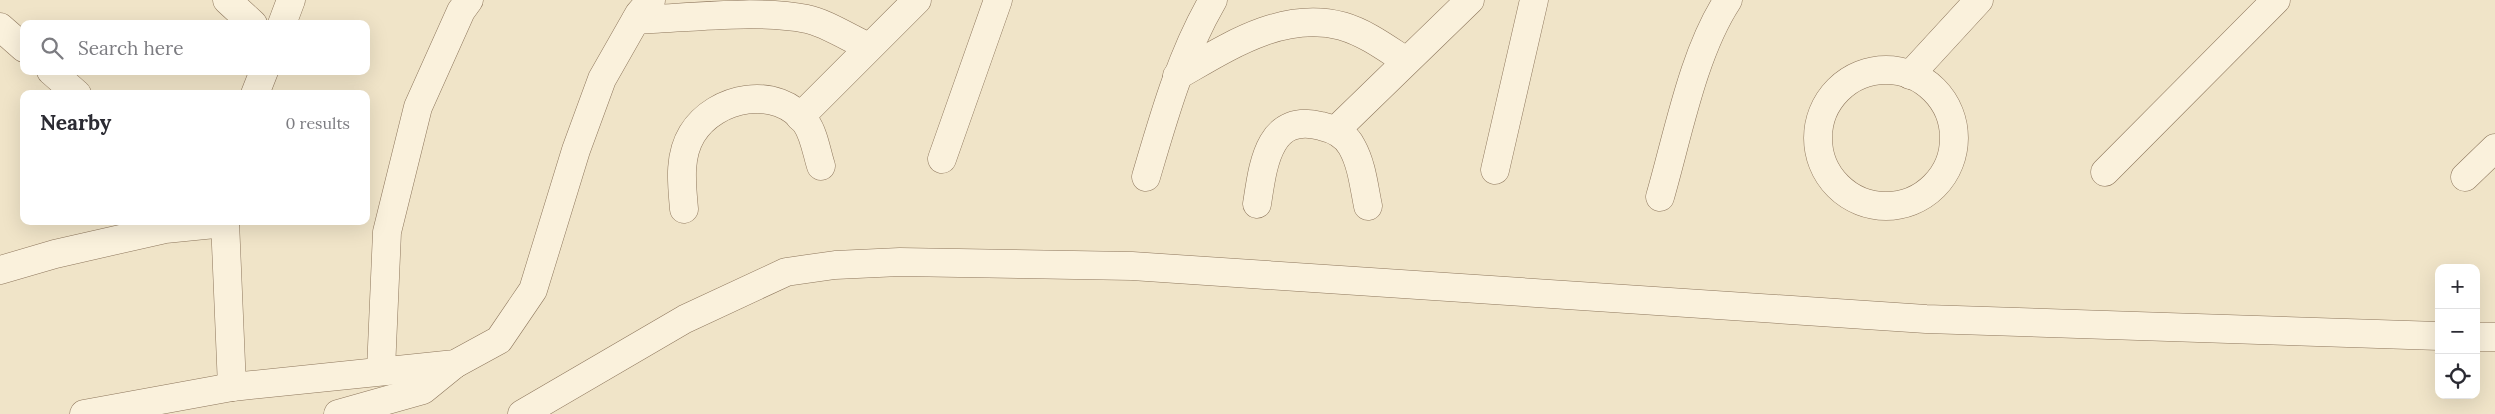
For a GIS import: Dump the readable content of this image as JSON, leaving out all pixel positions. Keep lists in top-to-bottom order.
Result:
{
  "page": {
    "search": "Search here",
    "heading": ["Nearby", "0 results"],
    "map_buttons": ["+", "−"]
  }
}
